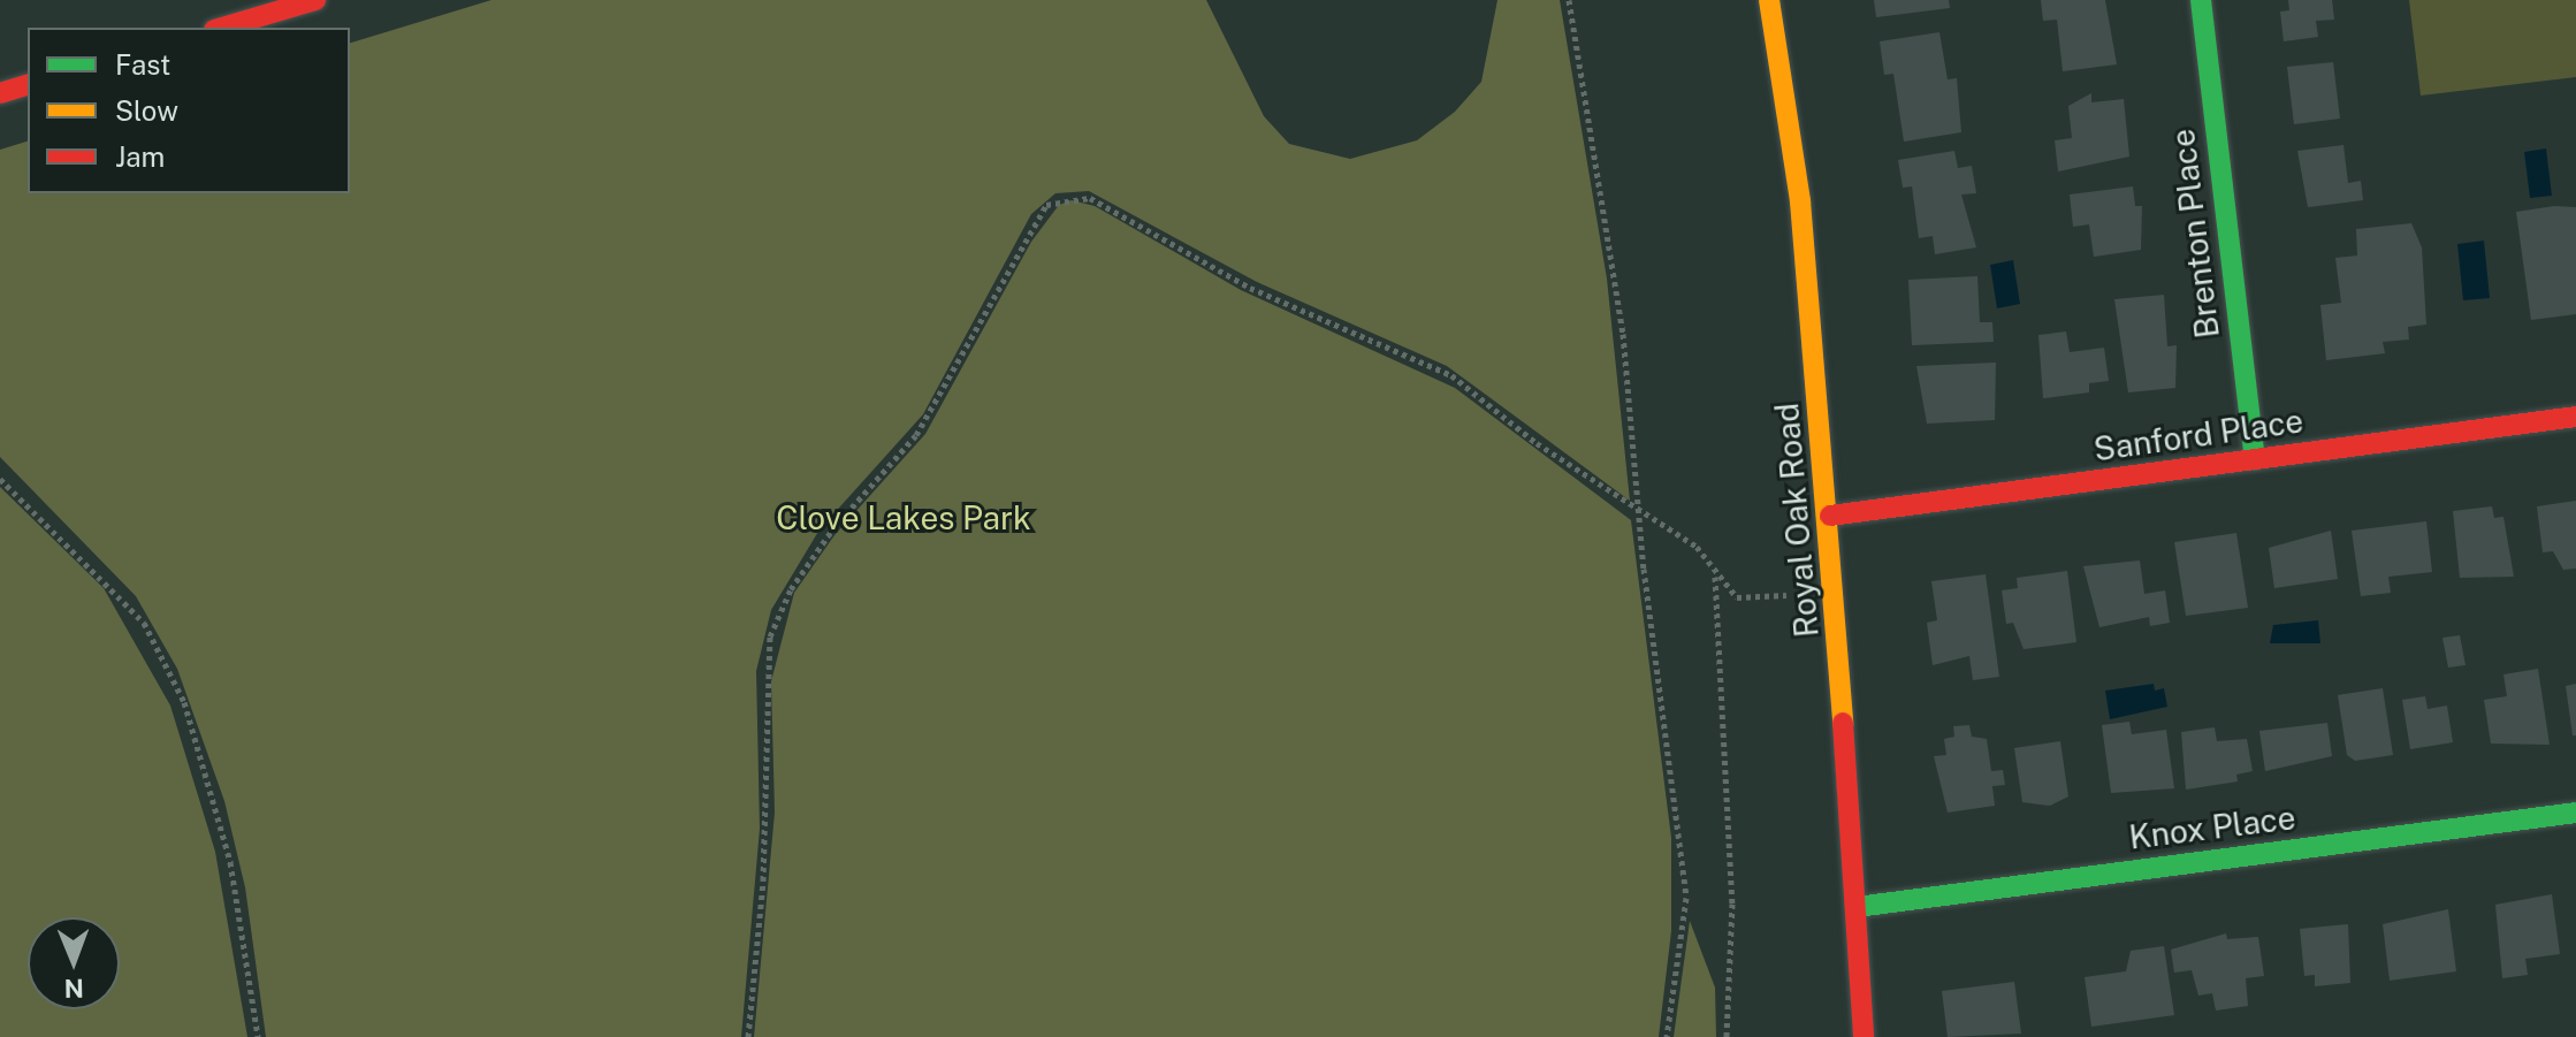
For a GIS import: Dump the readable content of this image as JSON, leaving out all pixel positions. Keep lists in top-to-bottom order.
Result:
{
  "streets": {
    "street": [
      "Brenton Place",
      "Sanford Place",
      "Royal Oak Road",
      "Knox Place"
    ]
  },
  "crossings": [
    ["Brenton Place", "Sanford Place"],
    ["Sanford Place", "Royal Oak Road"],
    ["Royal Oak Road", "Knox Place"]
  ],
  "parks": ["Clove Lakes Park"],
  "legend": ["Fast", "Slow", "Jam"],
  "north": "bottom"
}
